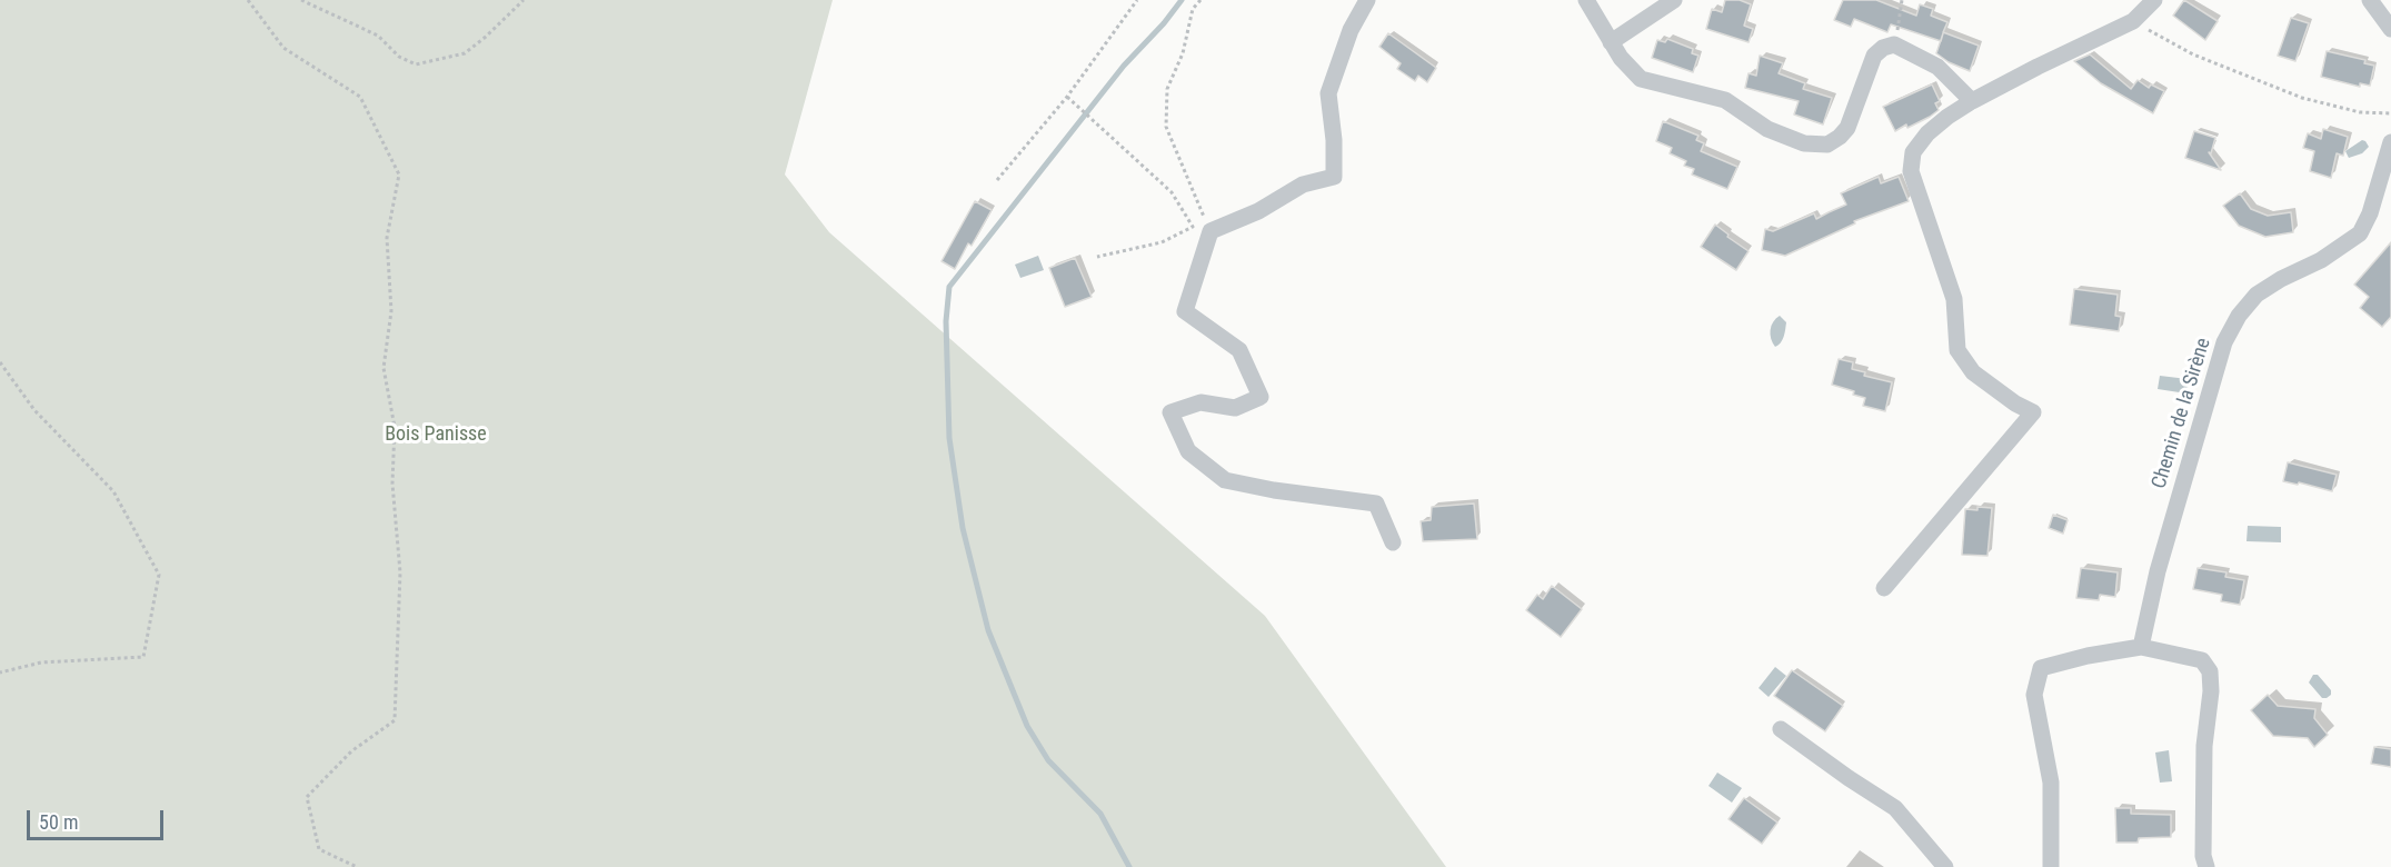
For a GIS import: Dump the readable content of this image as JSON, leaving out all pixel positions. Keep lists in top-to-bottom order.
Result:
{
  "streets": {
    "street": ["Chemin de la Sirène"]
  },
  "parks": ["Bois Panisse"],
  "scale_bar": "50 m"
}
